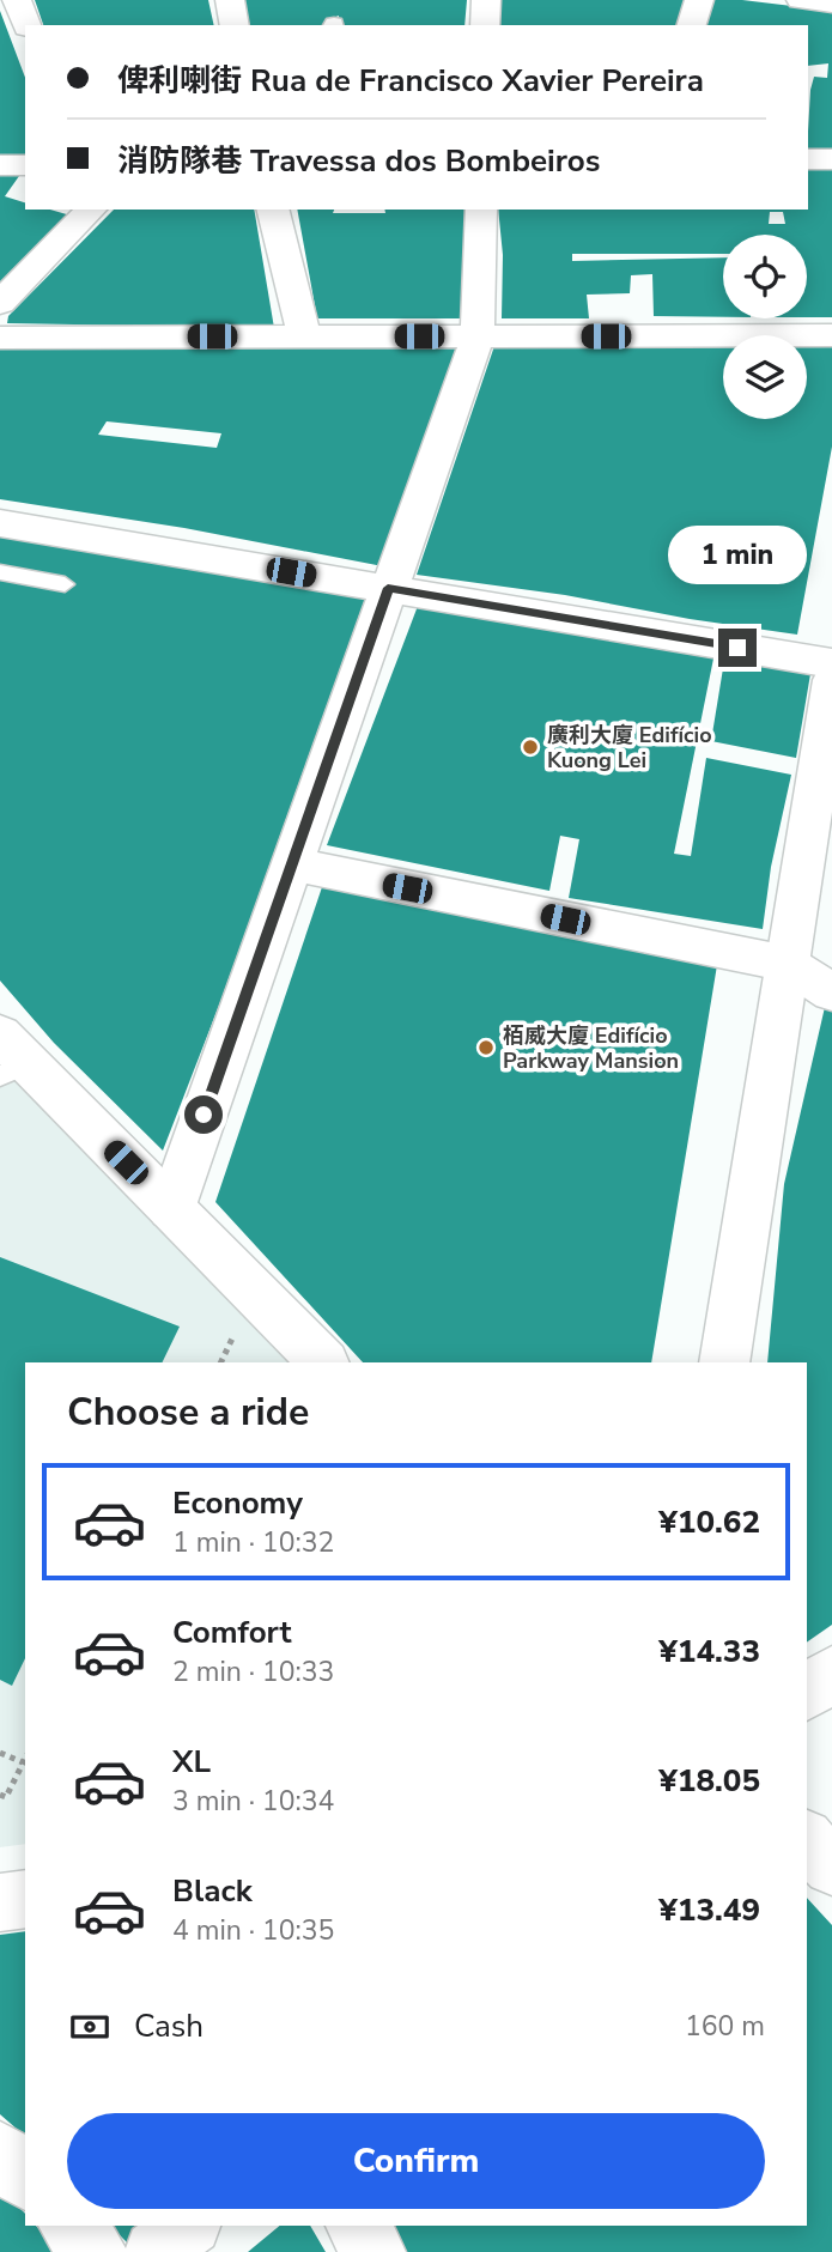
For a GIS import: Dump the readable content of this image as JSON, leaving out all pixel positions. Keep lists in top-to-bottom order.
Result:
{
  "places": ["廣利大廈 Edifício Kuong Lei", "栢威大廈 Edifício Parkway Mansion"],
  "page": {
    "banner": ["俾利喇街 Rua de Francisco Xavier Pereira", "消防隊巷 Travessa dos Bombeiros"],
    "bubble": "1 min",
    "heading": "Choose a ride",
    "list": [
      {
        "name": "Economy",
        "note": "1 min · 10:32",
        "value": "¥10.62"
      },
      {
        "name": "Comfort",
        "note": "2 min · 10:33",
        "value": "¥14.33"
      },
      {
        "name": "XL",
        "note": "3 min · 10:34",
        "value": "¥18.05"
      },
      {
        "name": "Black",
        "note": "4 min · 10:35",
        "value": "¥13.49"
      }
    ],
    "pay": ["Cash", "160 m"],
    "buttons": "Confirm"
  }
}
